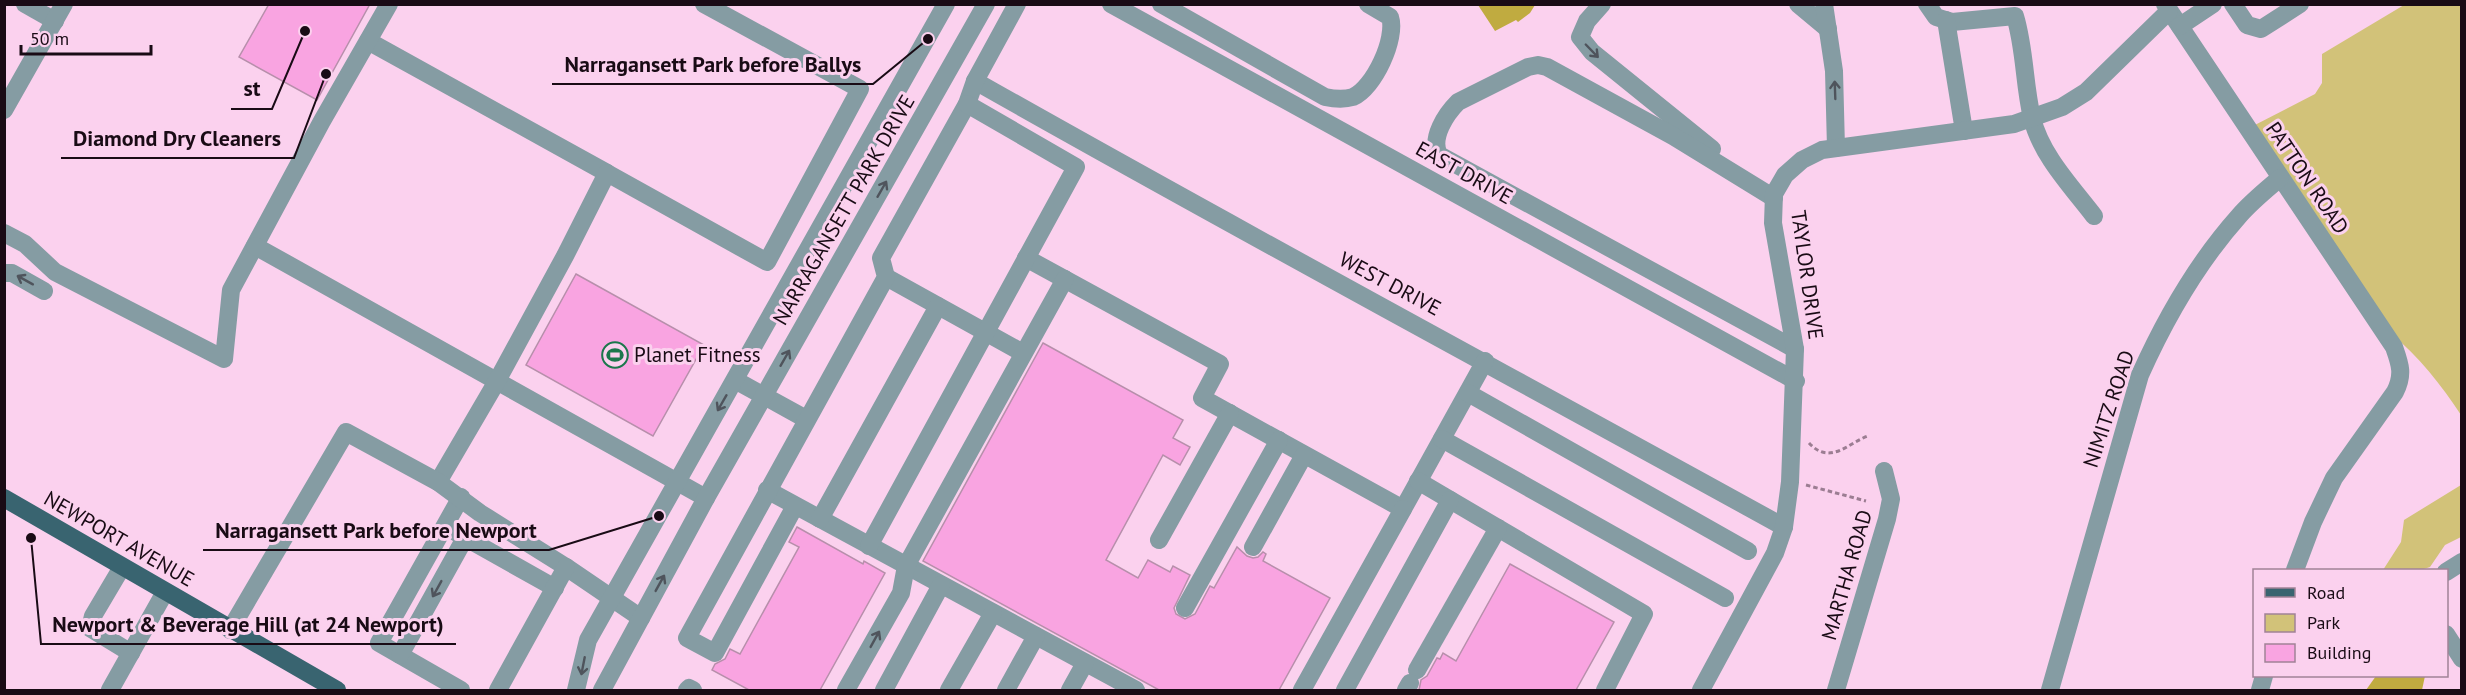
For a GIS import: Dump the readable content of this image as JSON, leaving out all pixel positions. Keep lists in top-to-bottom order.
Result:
{
  "streets": {
    "main road": ["NEWPORT AVENUE"],
    "street": [
      "EAST DRIVE",
      "PATTON ROAD",
      "NARRAGANSETT PARK DRIVE",
      "TAYLOR DRIVE",
      "WEST DRIVE",
      "NIMITZ ROAD",
      "MARTHA ROAD"
    ]
  },
  "crossings": [
    ["EAST DRIVE", "TAYLOR DRIVE"],
    ["PATTON ROAD", "TAYLOR DRIVE"],
    ["PATTON ROAD", "NIMITZ ROAD"],
    ["TAYLOR DRIVE", "WEST DRIVE"]
  ],
  "places": {
    "other": [
      "st",
      "Narragansett Park before Ballys",
      "Diamond Dry Cleaners",
      "Narragansett Park before Newport",
      "Newport & Beverage Hill (at 24 Newport)"
    ],
    "sports": ["Planet Fitness"]
  },
  "legend": ["Road", "Park", "Building"],
  "scale_bar": "50 m"
}
